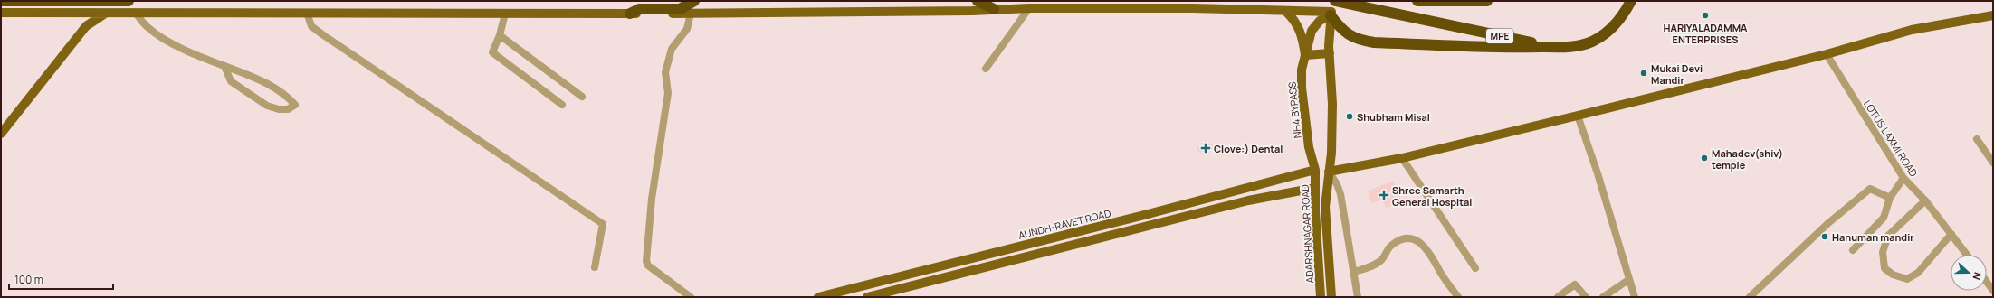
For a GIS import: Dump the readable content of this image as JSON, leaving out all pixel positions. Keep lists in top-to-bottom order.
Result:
{
  "streets": {
    "highway": ["MPE"],
    "main road": ["NH4 BYPASS", "AUNDH-RAVET ROAD", "ADARSHNAGAR ROAD"],
    "street": ["LOTUS LAXMI ROAD"]
  },
  "crossings": [
    ["NH4 BYPASS", "AUNDH-RAVET ROAD"],
    ["NH4 BYPASS", "ADARSHNAGAR ROAD"],
    ["AUNDH-RAVET ROAD", "ADARSHNAGAR ROAD"]
  ],
  "places": {
    "other": [
      "HARIYALADAMMA ENTERPRISES",
      "Mukai Devi Mandir",
      "Shubham Misal",
      "Mahadev(shiv) temple",
      "Hanuman mandir"
    ],
    "health": ["Clove:) Dental", "Shree Samarth General Hospital"]
  },
  "scale_bar": "100 m",
  "north": "right"
}
